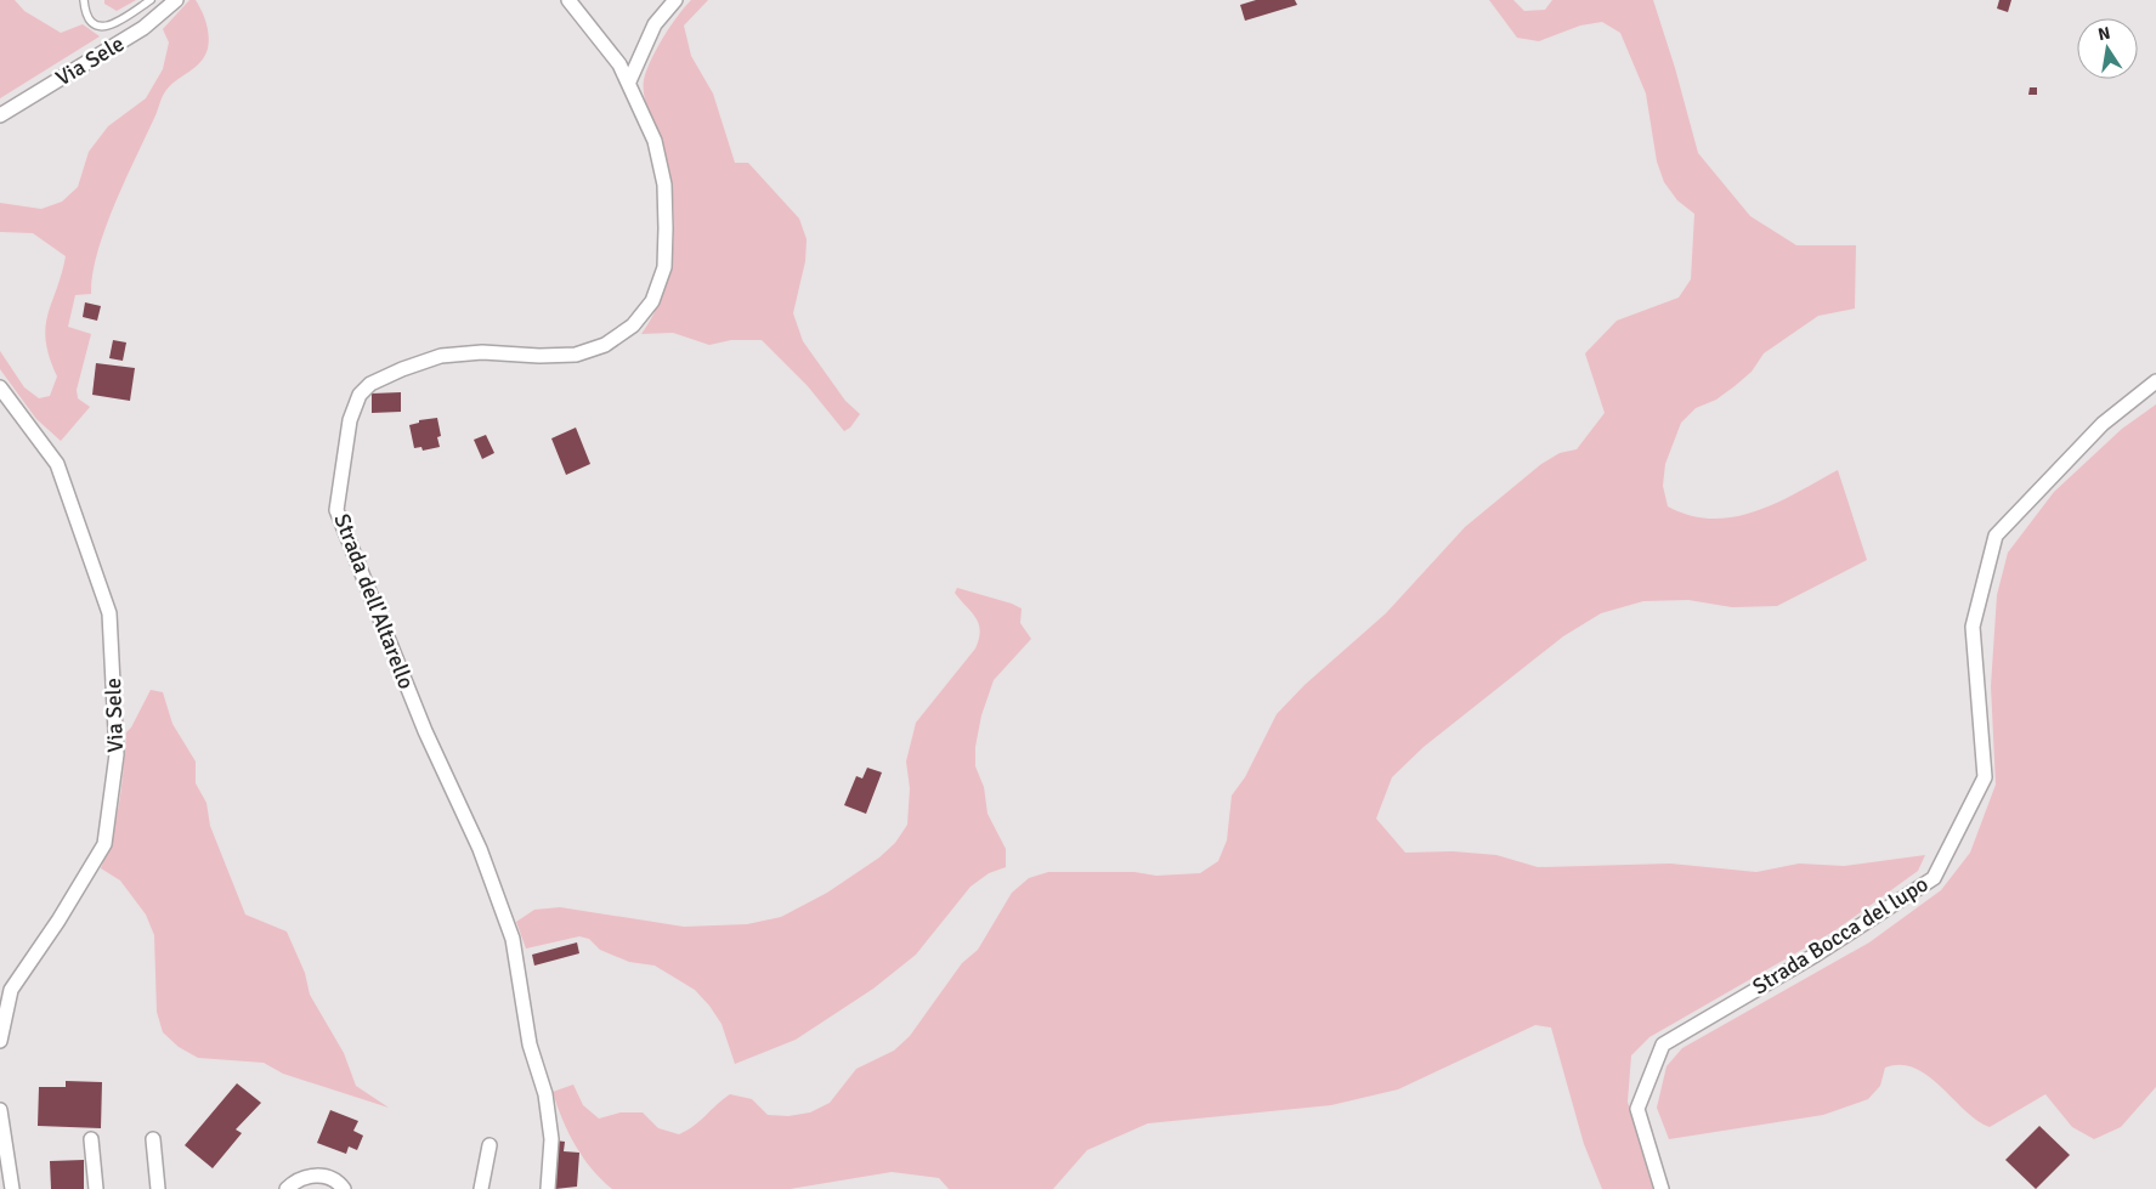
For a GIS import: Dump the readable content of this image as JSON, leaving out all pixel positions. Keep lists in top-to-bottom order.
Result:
{
  "streets": {
    "street": ["Via Sele", "Strada dell'Altarello", "Strada Bocca del lupo"]
  },
  "north": "top"
}
